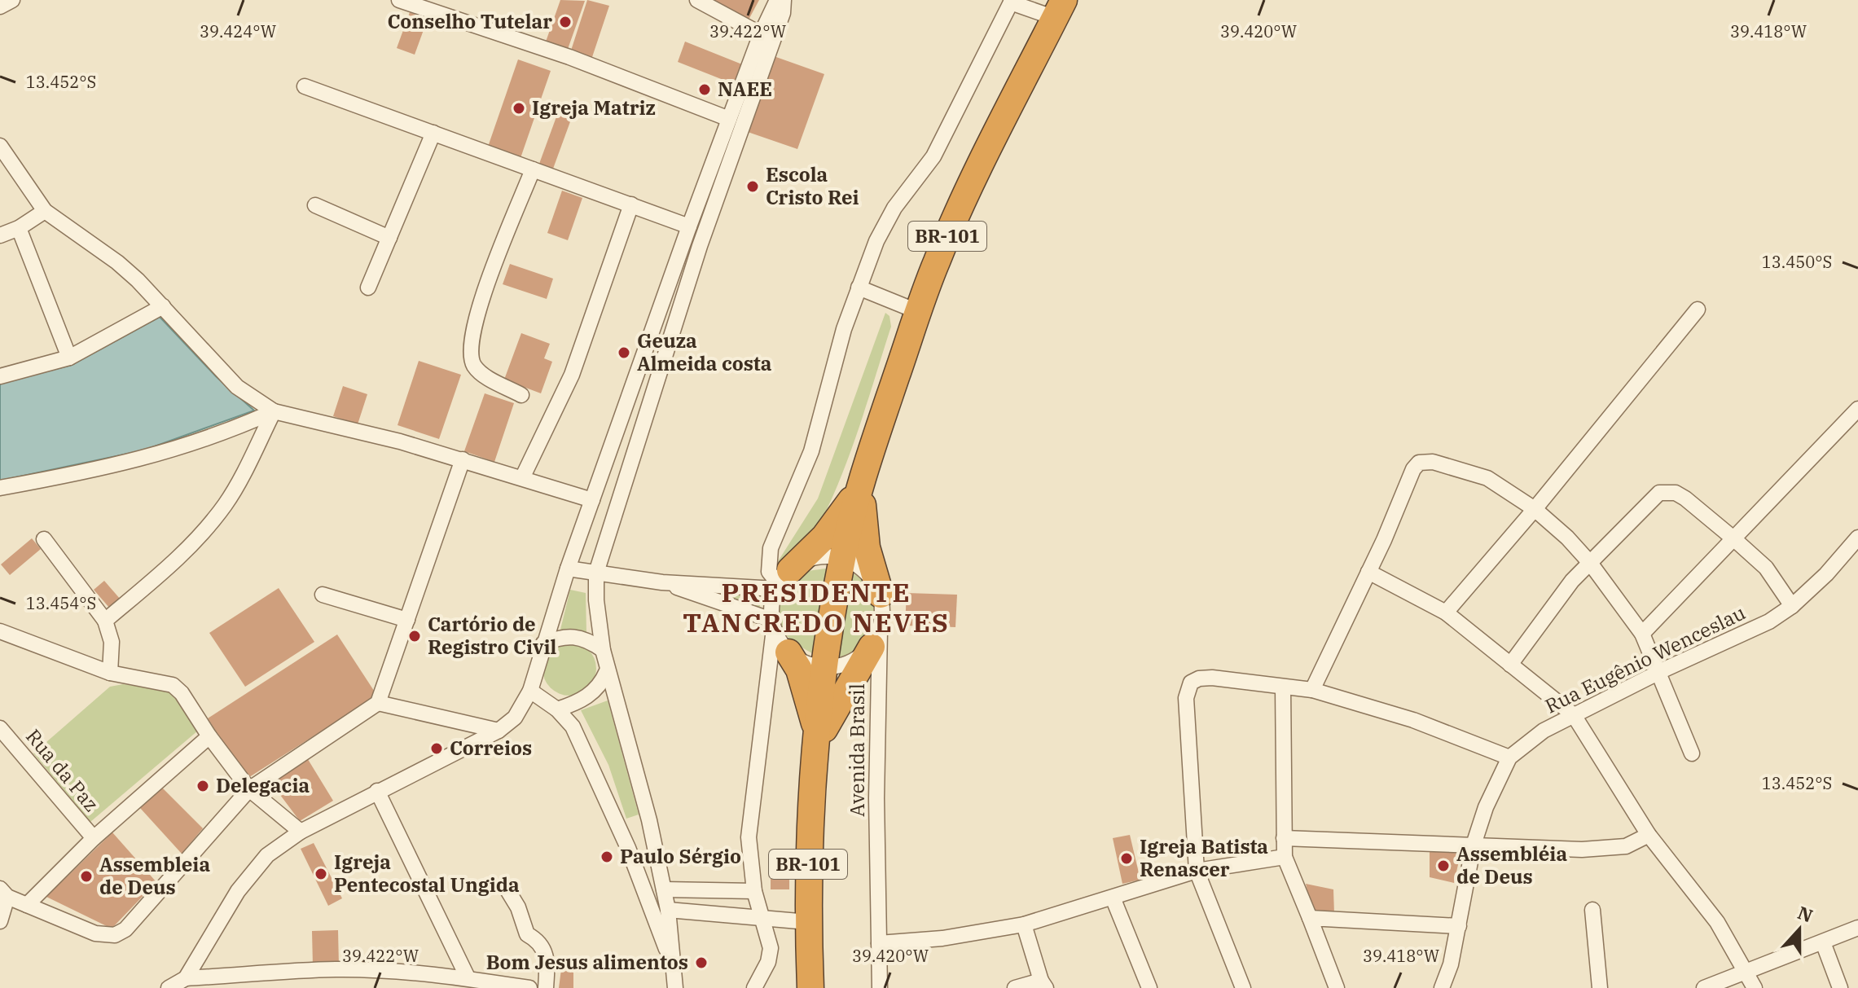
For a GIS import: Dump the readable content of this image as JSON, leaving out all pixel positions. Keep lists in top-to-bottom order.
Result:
{
  "streets": {
    "highway": ["BR-101"],
    "street": ["Rua Eugênio Wenceslau", "Avenida Brasil", "Rua da Paz"]
  },
  "districts": ["PRESIDENTE TANCREDO NEVES"],
  "places": [
    "Conselho Tutelar",
    "NAEE",
    "Igreja Matriz",
    "Escola Cristo Rei",
    "Geuza Almeida costa",
    "Cartório de Registro Civil",
    "Correios",
    "Delegacia",
    "Paulo Sérgio",
    "Igreja Batista Renascer",
    "Assembléia de Deus",
    "Igreja Pentecostal Ungida",
    "Assembleia de Deus",
    "Bom Jesus alimentos"
  ],
  "north": "top",
  "coordinates": [
    "39.424°W",
    "39.422°W",
    "39.420°W",
    "39.418°W",
    "13.452°S",
    "13.450°S",
    "13.454°S"
  ]
}
